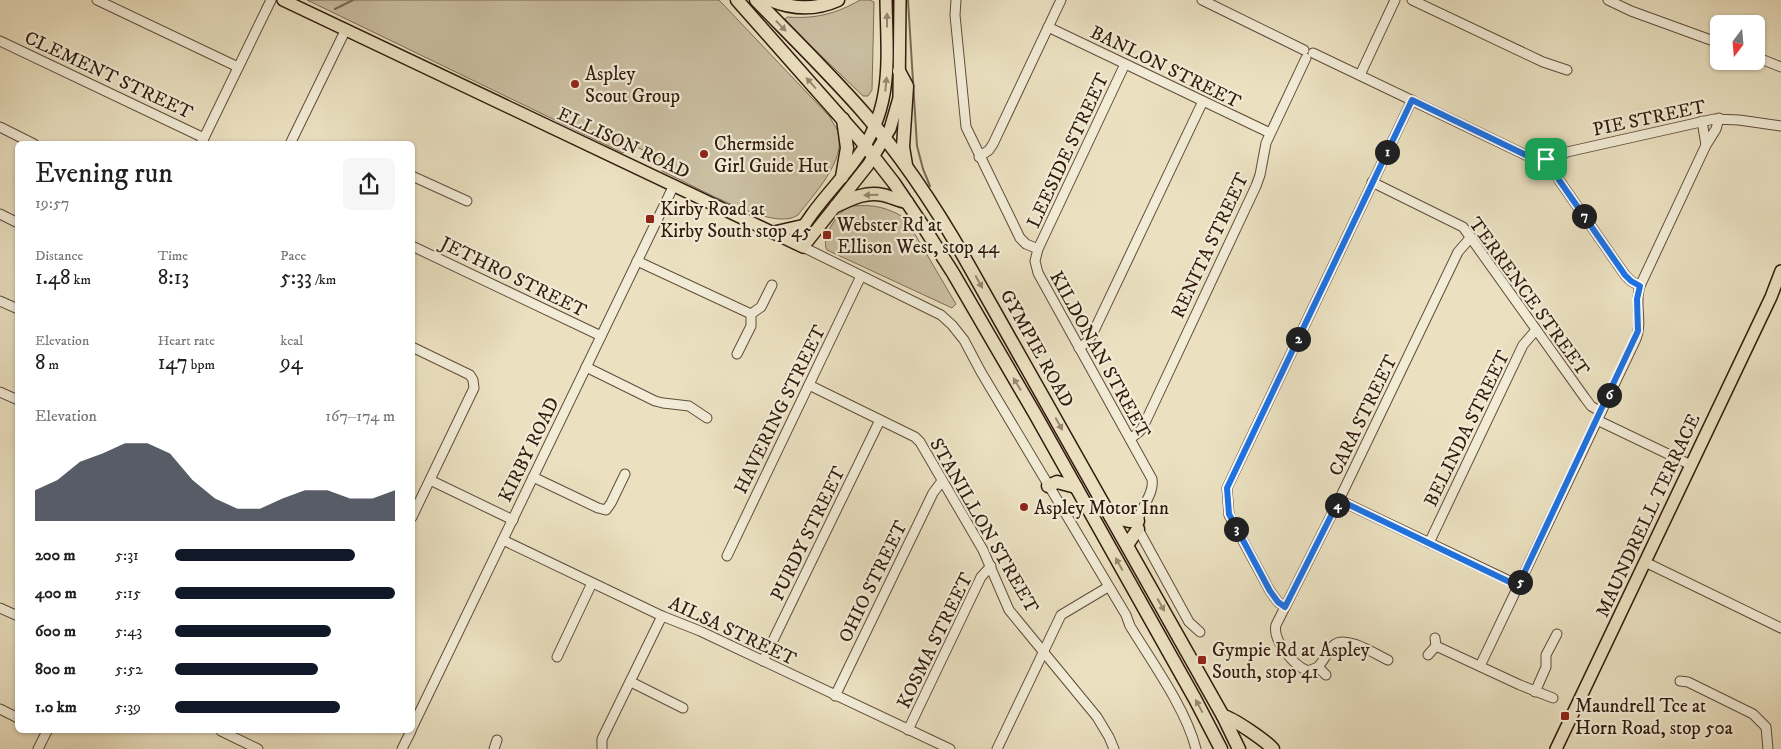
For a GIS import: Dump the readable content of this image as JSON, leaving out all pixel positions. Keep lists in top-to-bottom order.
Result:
{
  "streets": {
    "highway": ["GYMPIE ROAD"],
    "main road": ["ELLISON ROAD", "MAUNDRELL TERRACE"],
    "street": [
      "BANLON STREET",
      "CLEMENT STREET",
      "PIE STREET",
      "LEESIDE STREET",
      "RENITA STREET",
      "JETHRO STREET",
      "TERRENCE STREET",
      "KILDONAN STREET",
      "HAVERING STREET",
      "CARA STREET",
      "BELINDA STREET",
      "KIRBY ROAD",
      "STANILLON STREET",
      "PURDY STREET",
      "OHIO STREET",
      "AILSA STREET",
      "KOSMA STREET"
    ]
  },
  "crossings": [
    ["BANLON STREET", "LEESIDE STREET"],
    ["BANLON STREET", "RENITA STREET"],
    ["ELLISON ROAD", "HAVERING STREET"],
    ["ELLISON ROAD", "KIRBY ROAD"],
    ["LEESIDE STREET", "KILDONAN STREET"],
    ["RENITA STREET", "KILDONAN STREET"],
    ["JETHRO STREET", "KIRBY ROAD"],
    ["TERRENCE STREET", "CARA STREET"],
    ["TERRENCE STREET", "BELINDA STREET"],
    ["TERRENCE STREET", "MAUNDRELL TERRACE"],
    ["HAVERING STREET", "STANILLON STREET"],
    ["KIRBY ROAD", "AILSA STREET"],
    ["STANILLON STREET", "PURDY STREET"],
    ["STANILLON STREET", "OHIO STREET"],
    ["STANILLON STREET", "KOSMA STREET"],
    ["PURDY STREET", "AILSA STREET"],
    ["OHIO STREET", "AILSA STREET"],
    ["AILSA STREET", "KOSMA STREET"]
  ],
  "places": {
    "other": ["Aspley Scout Group", "Chermside Girl Guide Hut", "Aspley Motor Inn"],
    "transit": [
      "Kirby Road at Kirby South stop 45",
      "Webster Rd at Ellison West, stop 44",
      "Gympie Rd at Aspley South, stop 41",
      "Maundrell Tce at Horn Road, stop 50a"
    ]
  },
  "north": "bottom",
  "page": {
    "pins": [
      "1",
      "7",
      "2",
      "6",
      "4",
      "3",
      "5"
    ],
    "heading": ["Evening run", "19:57"],
    "stats": [
      ["Distance", "1.48 km"],
      ["Time", "8:13"],
      ["Pace", "5:33 /km"],
      ["Elevation", "8 m"],
      ["Heart rate", "147 bpm"],
      ["kcal", "94"]
    ],
    "chart": ["Elevation", "167–174 m"],
    "list": [
      {
        "name": "200 m",
        "note": "5:31"
      },
      {
        "name": "400 m",
        "note": "5:15"
      },
      {
        "name": "600 m",
        "note": "5:43"
      },
      {
        "name": "800 m",
        "note": "5:52"
      },
      {
        "name": "1.0 km",
        "note": "5:39"
      }
    ]
  }
}
